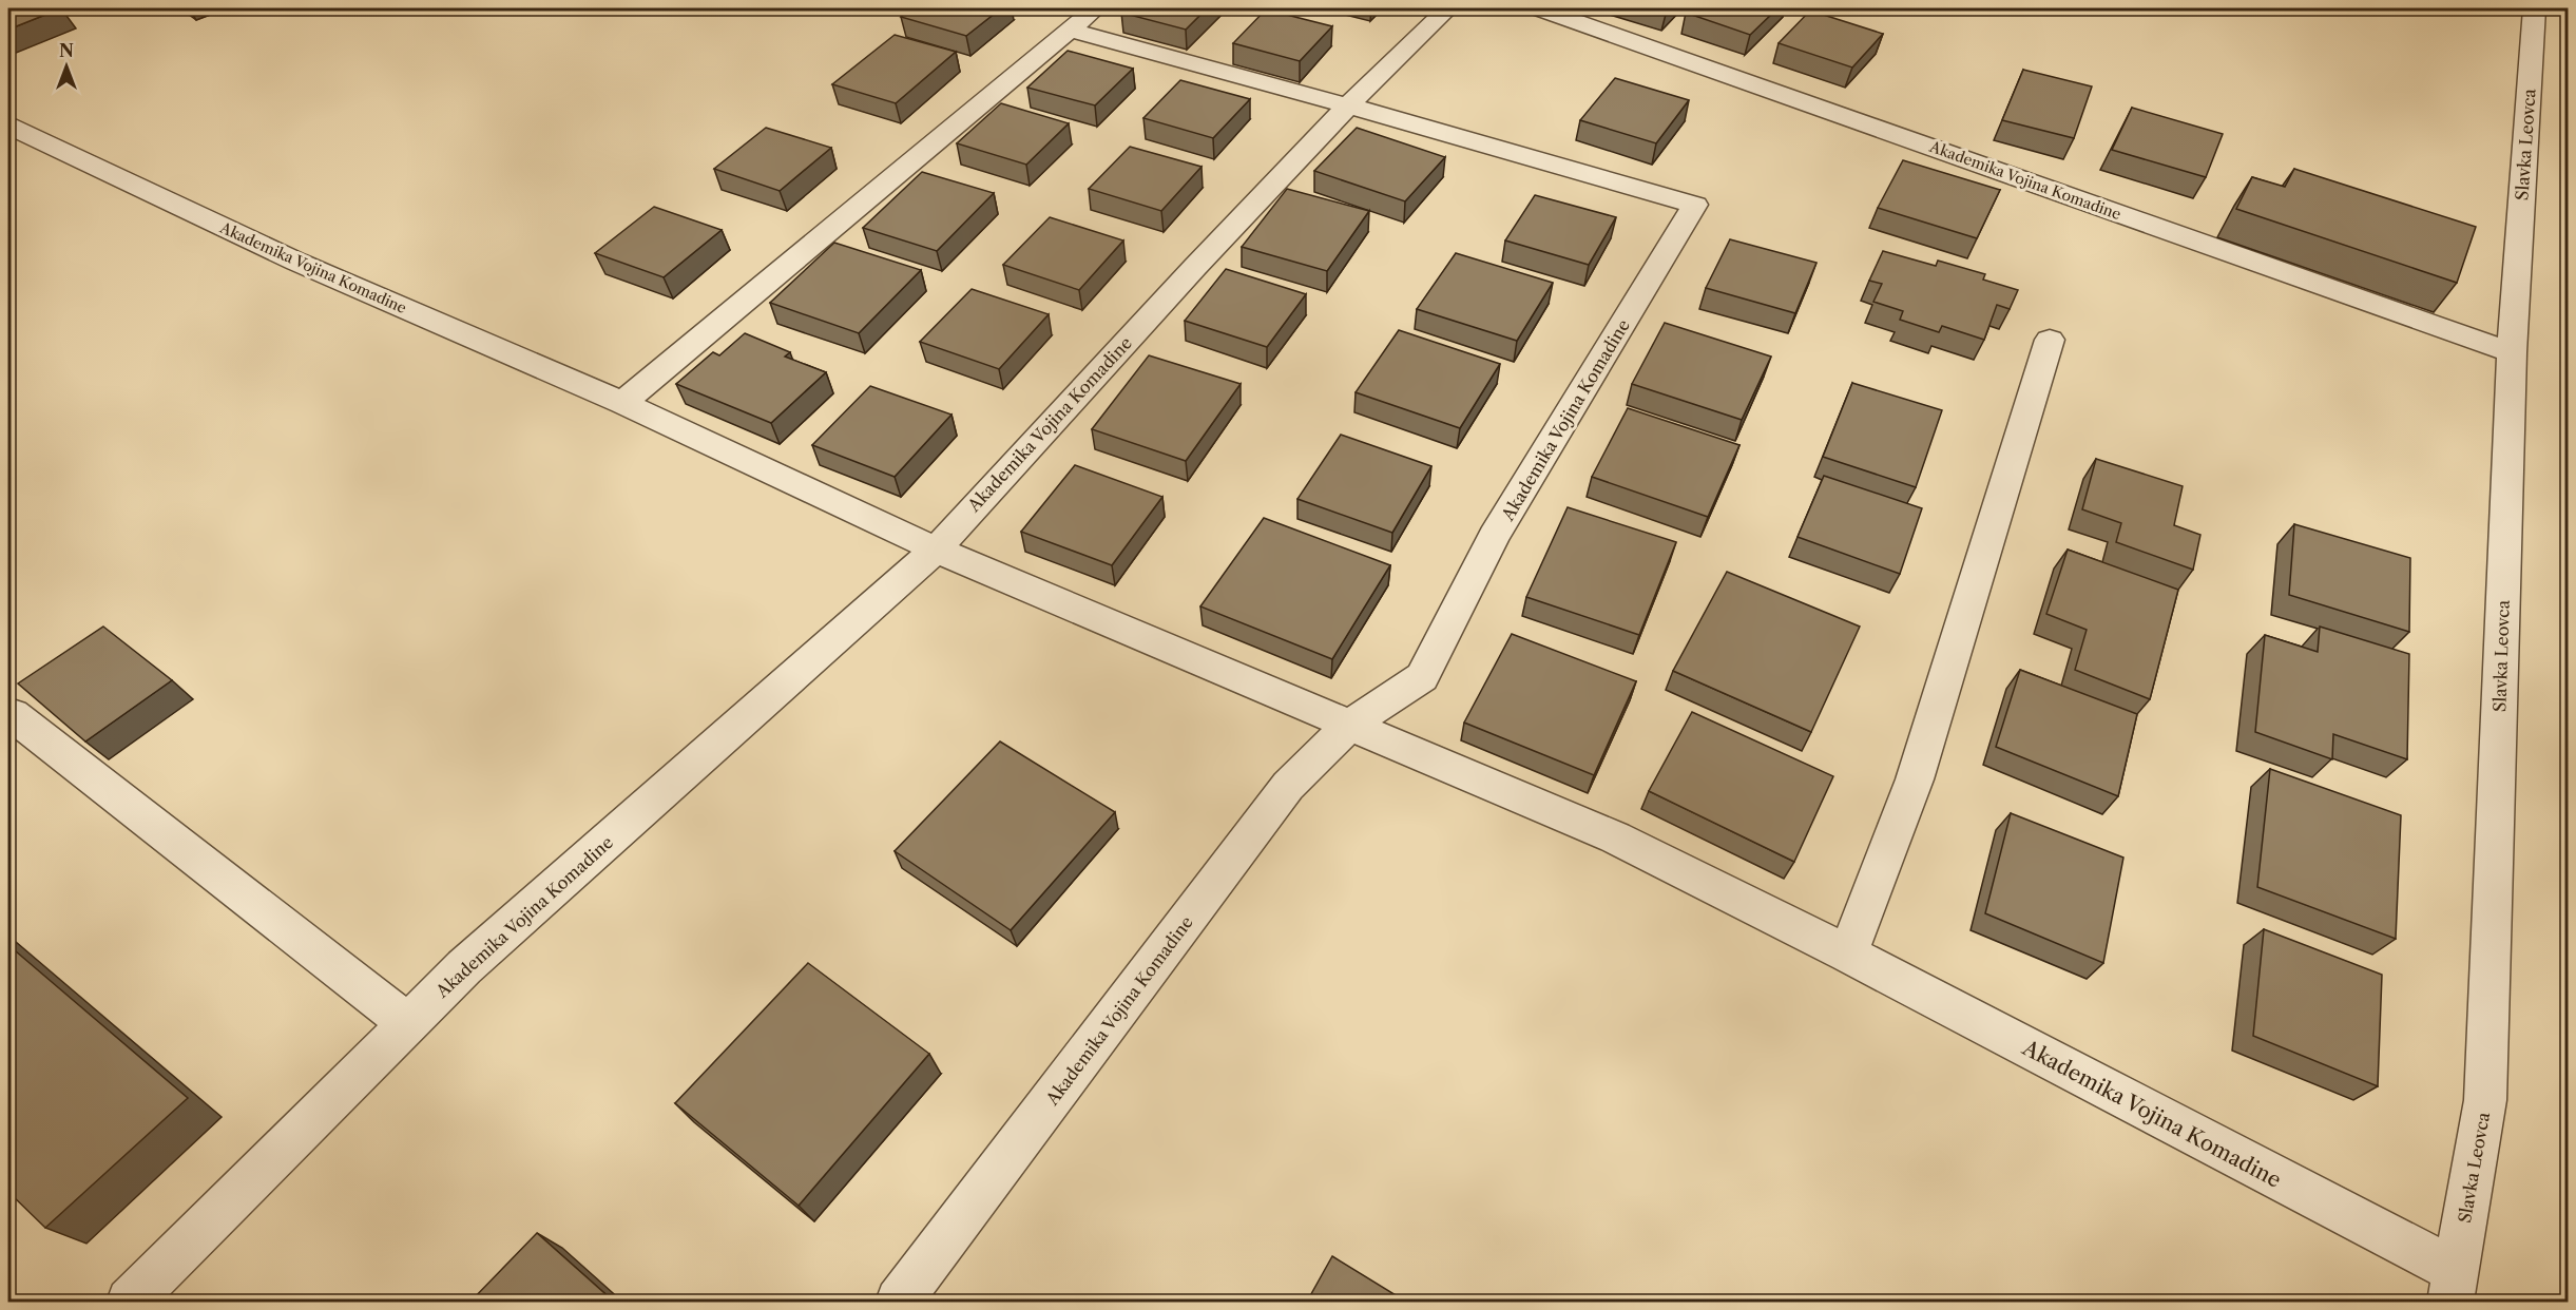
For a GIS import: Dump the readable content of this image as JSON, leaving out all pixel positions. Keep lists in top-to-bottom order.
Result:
{
  "streets": {
    "street": ["Slavka Leovca", "Akademika Vojina Komadine"]
  },
  "crossings": [
    ["Slavka Leovca", "Akademika Vojina Komadine"]
  ],
  "north": "top"
}
